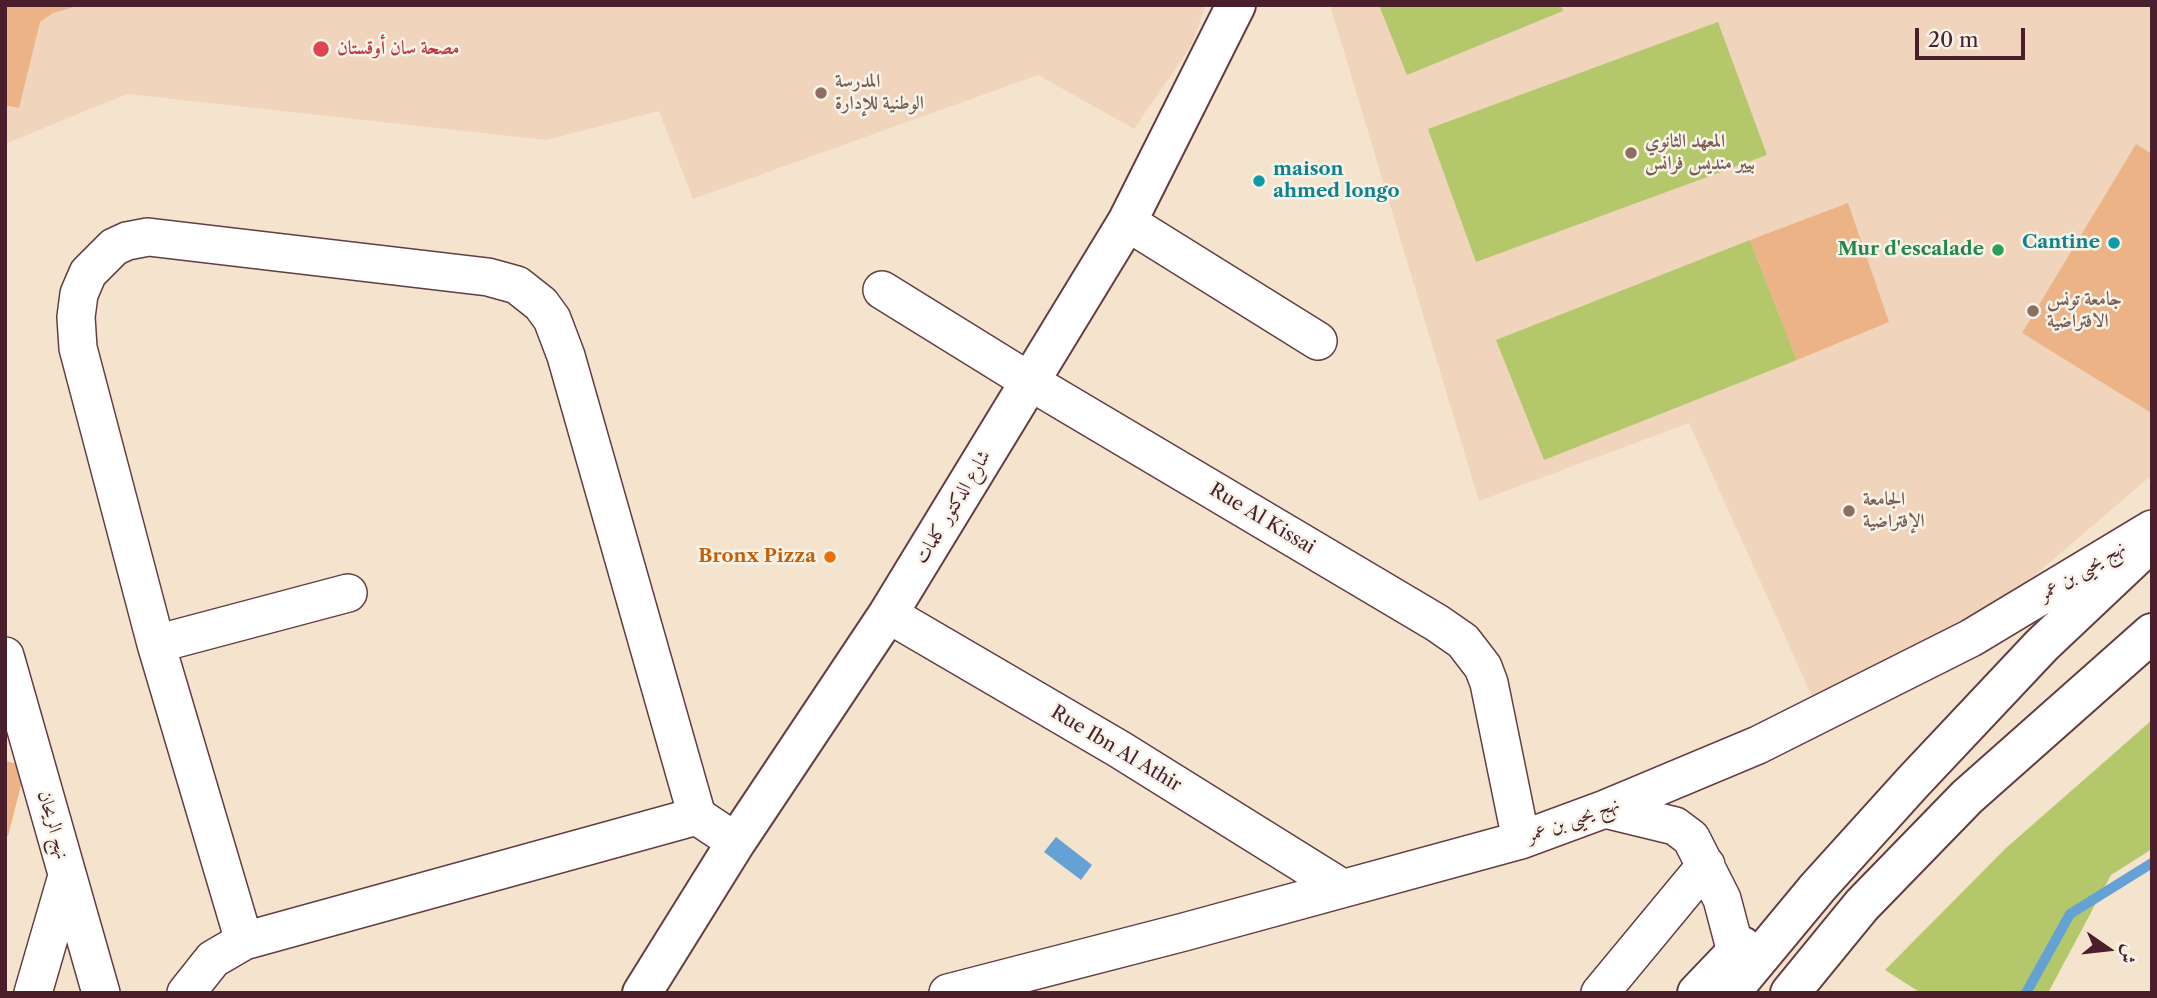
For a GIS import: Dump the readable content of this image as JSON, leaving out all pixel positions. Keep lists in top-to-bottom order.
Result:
{
  "streets": {
    "main road": ["شارع الدكتور كلمات"],
    "street": [
      "Rue Al Kissai",
      "نهج يحيى بن عمر",
      "Rue Ibn Al Athir",
      "نهج الريحان"
    ]
  },
  "crossings": [
    ["شارع الدكتور كلمات", "Rue Al Kissai"],
    ["شارع الدكتور كلمات", "Rue Ibn Al Athir"],
    ["Rue Al Kissai", "نهج يحيى بن عمر"],
    ["نهج يحيى بن عمر", "Rue Ibn Al Athir"]
  ],
  "places": [
    "مصحة سان أوقستان",
    "المدرسة الوطنية للإدارة",
    "المعهد الثانوي بيير منديس فرانس",
    "maison ahmed longo",
    "Cantine",
    "Mur d'escalade",
    "جامعة تونس الافتراضية",
    "الجامعة الإفتراضية",
    "Bronx Pizza"
  ],
  "scale_bar": "20 m",
  "north": "right"
}
